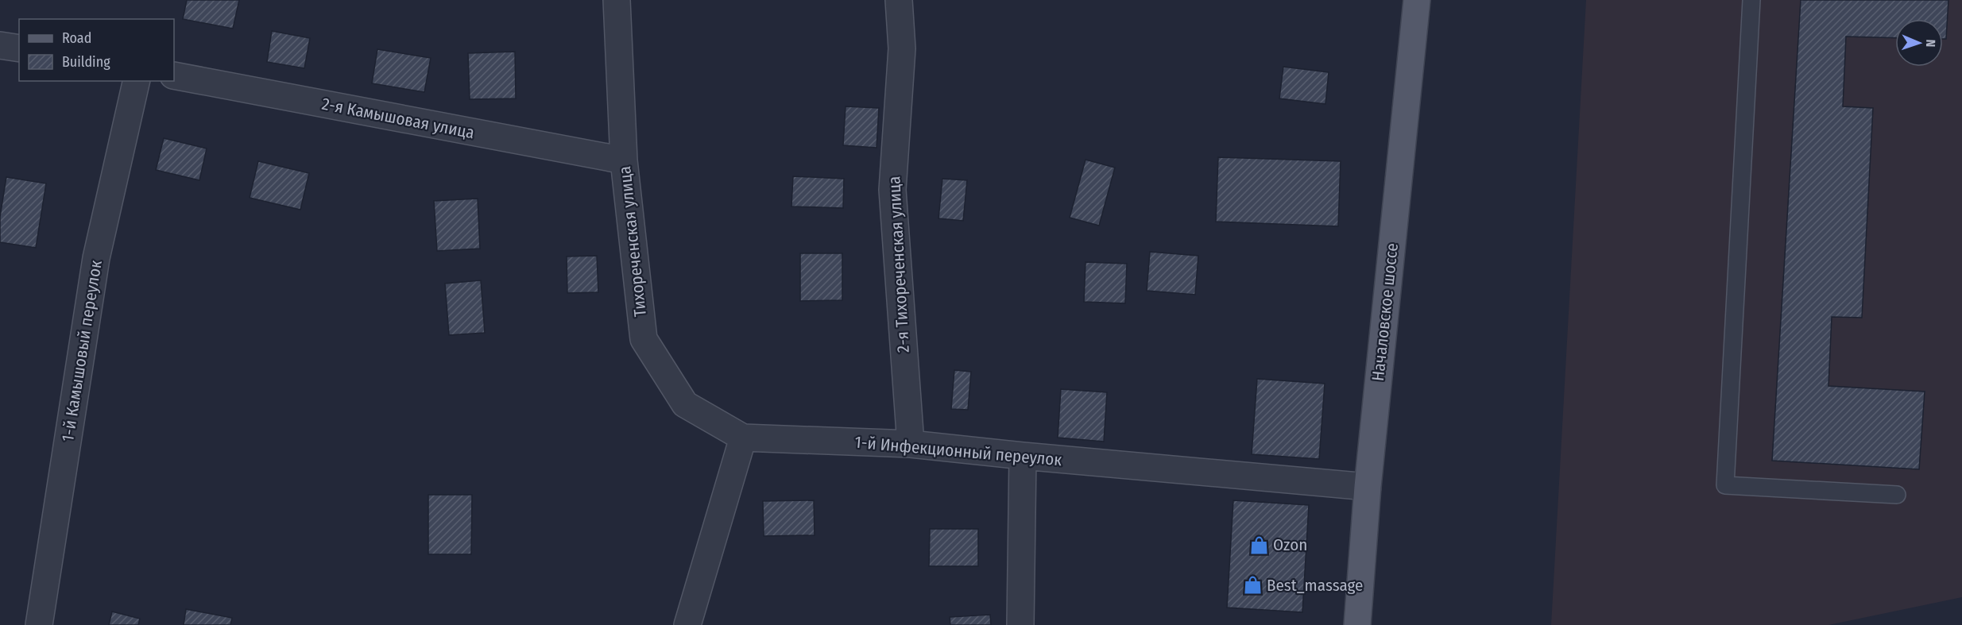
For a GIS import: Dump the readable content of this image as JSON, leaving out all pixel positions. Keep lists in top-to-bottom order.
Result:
{
  "streets": {
    "main road": ["Началовское шоссе"],
    "street": [
      "2-я Камышовая улица",
      "Тихореченская улица",
      "2-я Тихореченская улица",
      "1-й Камышовый переулок",
      "1-й Инфекционный переулок"
    ]
  },
  "crossings": [
    ["2-я Камышовая улица", "Тихореченская улица"],
    ["Тихореченская улица", "1-й Инфекционный переулок"],
    ["2-я Тихореченская улица", "1-й Инфекционный переулок"],
    ["Началовское шоссе", "1-й Инфекционный переулок"]
  ],
  "places": {
    "shop": ["Ozon", "Best_massage"]
  },
  "legend": ["Road", "Building"],
  "north": "right"
}
